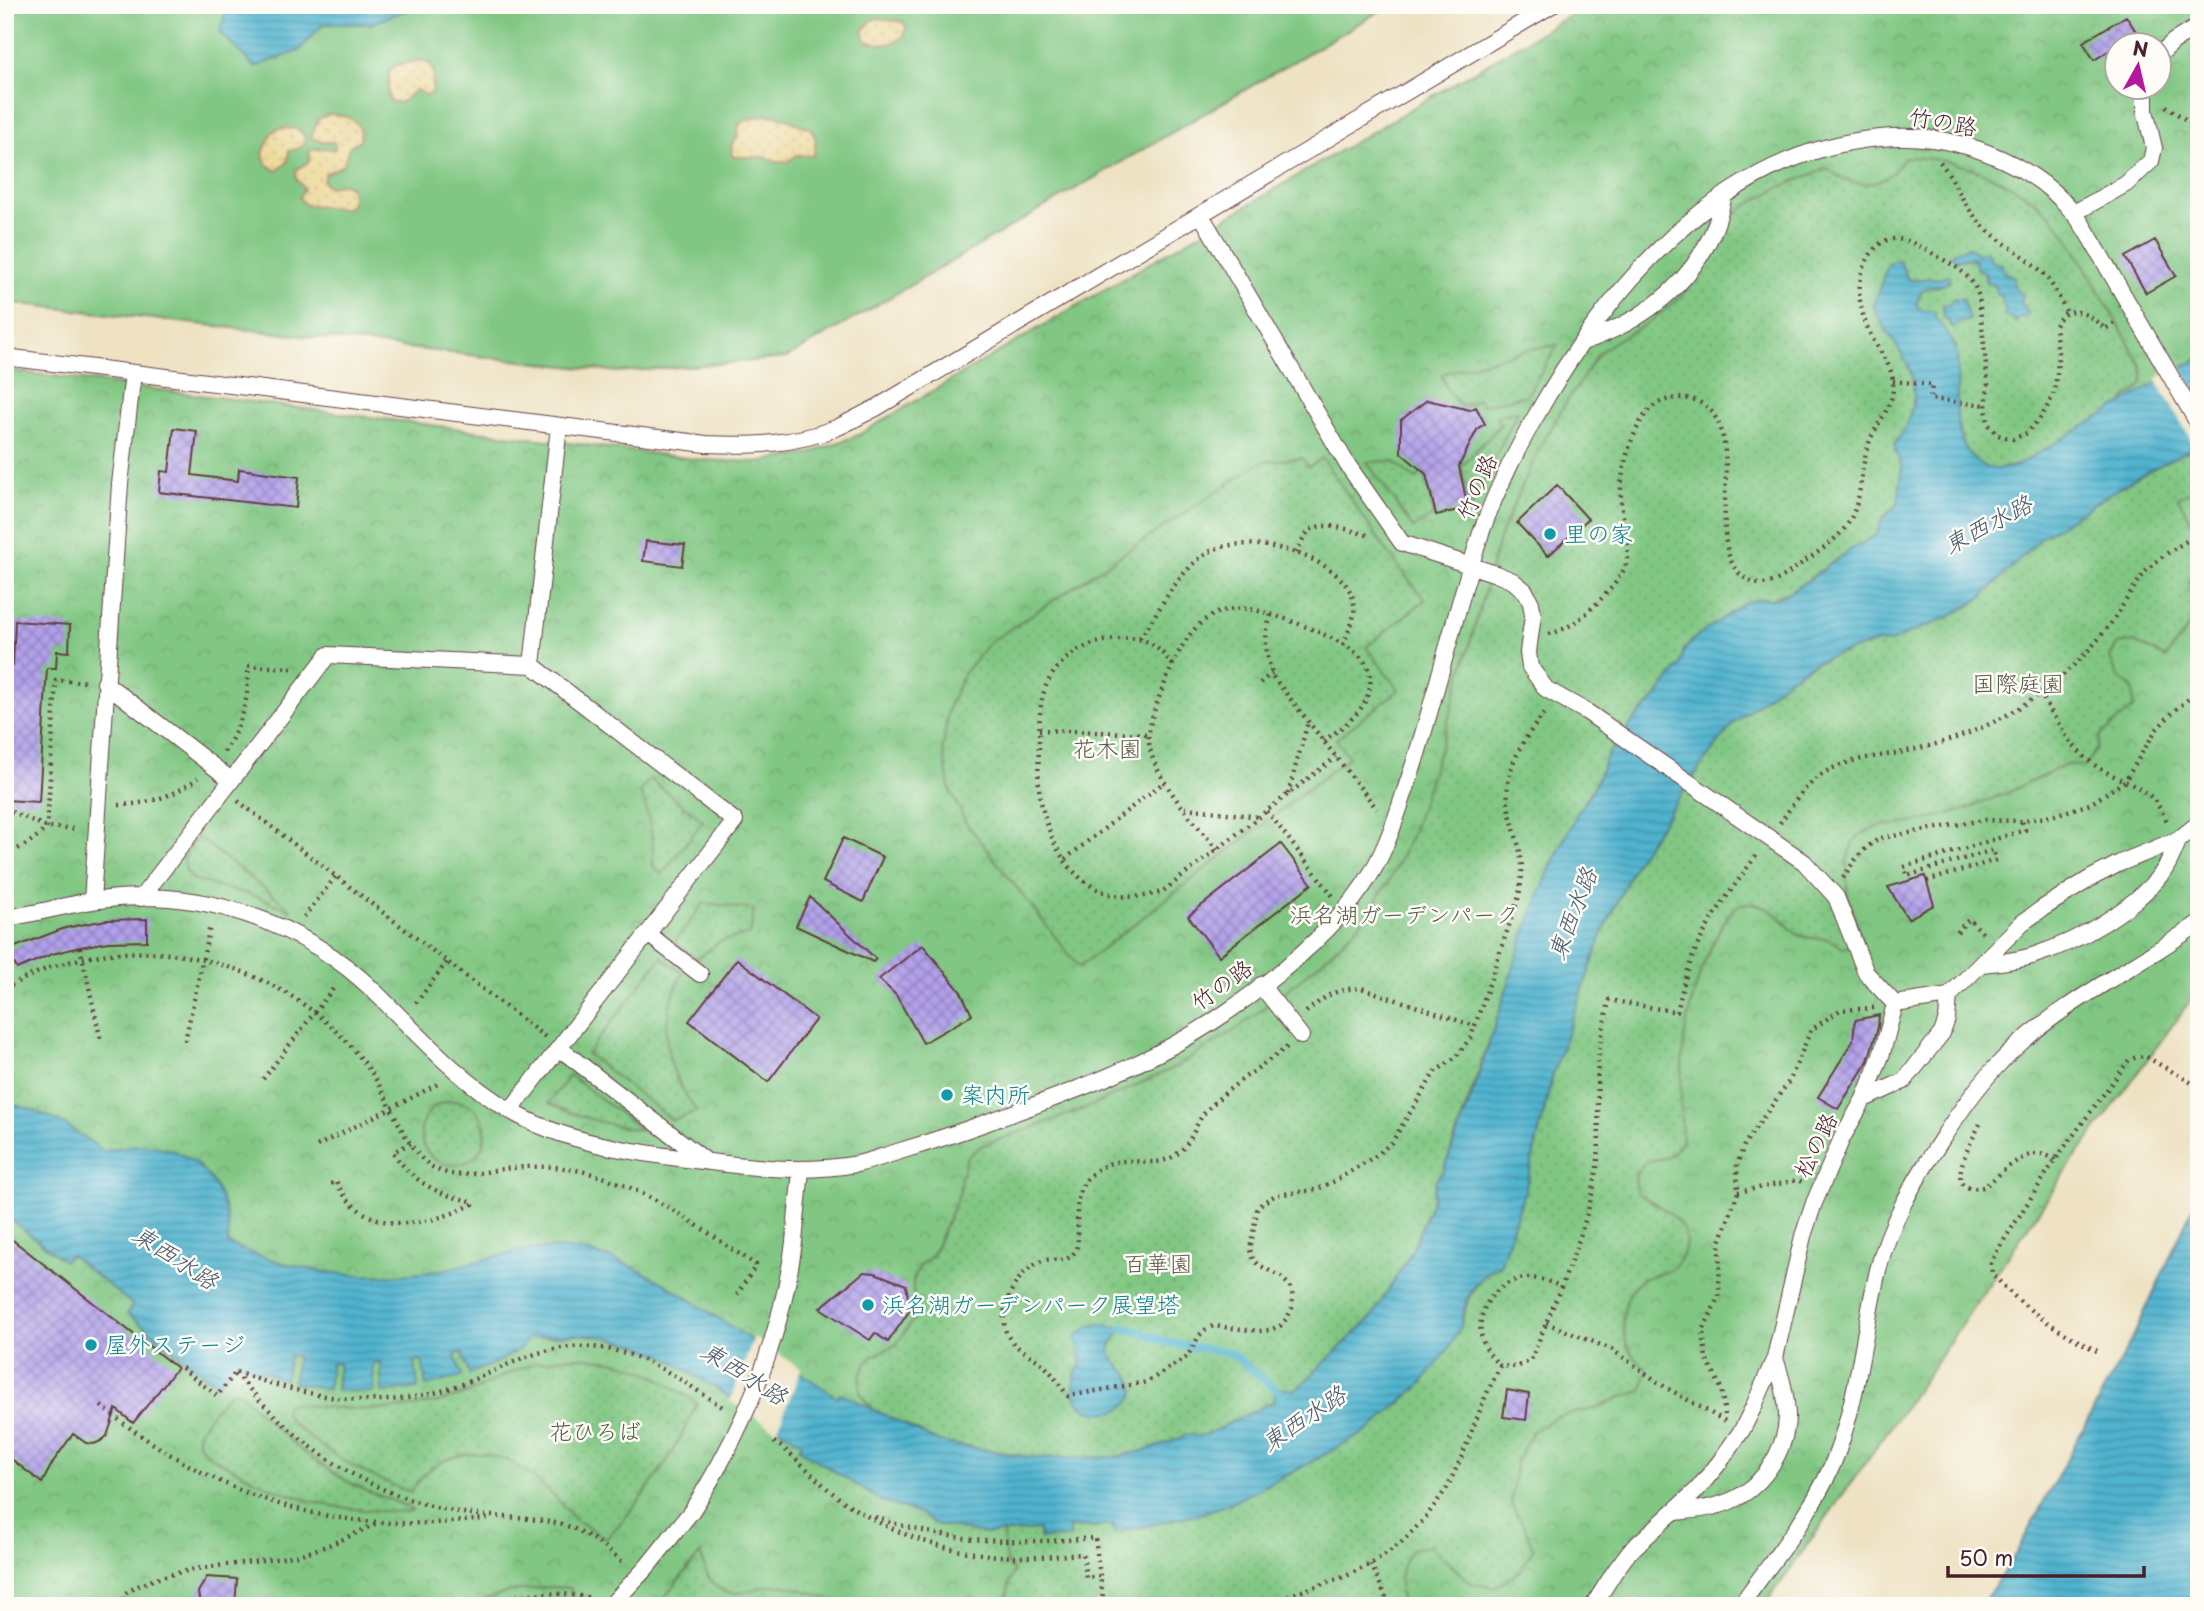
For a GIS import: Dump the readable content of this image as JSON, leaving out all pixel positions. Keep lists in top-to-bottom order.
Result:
{
  "streets": {
    "lane": ["竹の路", "松の路"]
  },
  "water": ["東西水路"],
  "parks": [
    "国際庭園",
    "花木園",
    "浜名湖ガーデンパーク",
    "百華園",
    "花ひろば"
  ],
  "places": [
    "里の家",
    "案内所",
    "浜名湖ガーデンパーク展望塔",
    "屋外ステージ"
  ],
  "scale_bar": "50 m",
  "north": "top"
}
